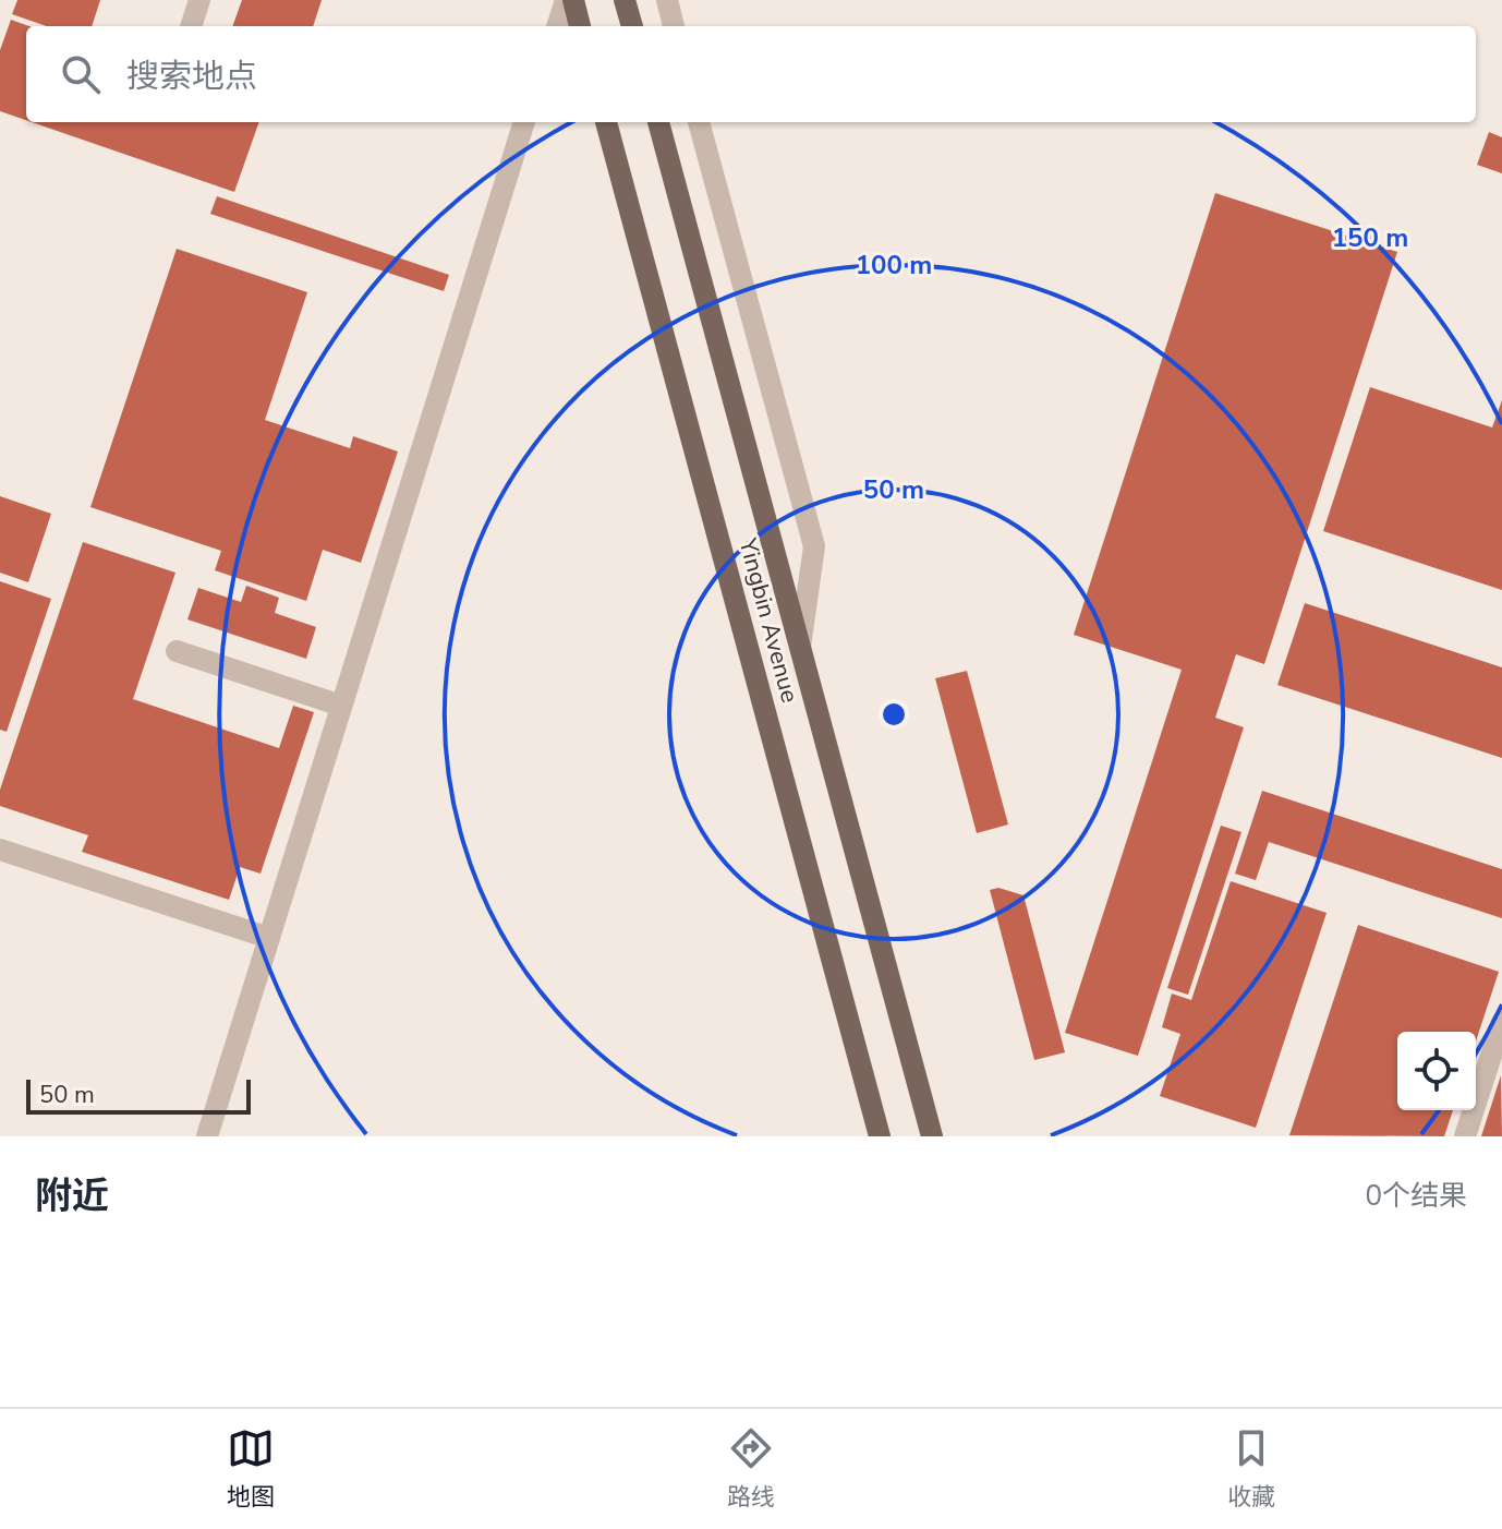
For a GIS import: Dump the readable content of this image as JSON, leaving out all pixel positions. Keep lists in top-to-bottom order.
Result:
{
  "streets": {
    "main road": ["Yingbin Avenue"]
  },
  "scale_bar": "50 m",
  "page": {
    "search": "搜索地点",
    "scale": "50 m",
    "heading": ["附近", "0个结果"],
    "nav": ["地图", "路线", "收藏"]
  },
  "rings": ["150 m", "100 m", "50 m"]
}
